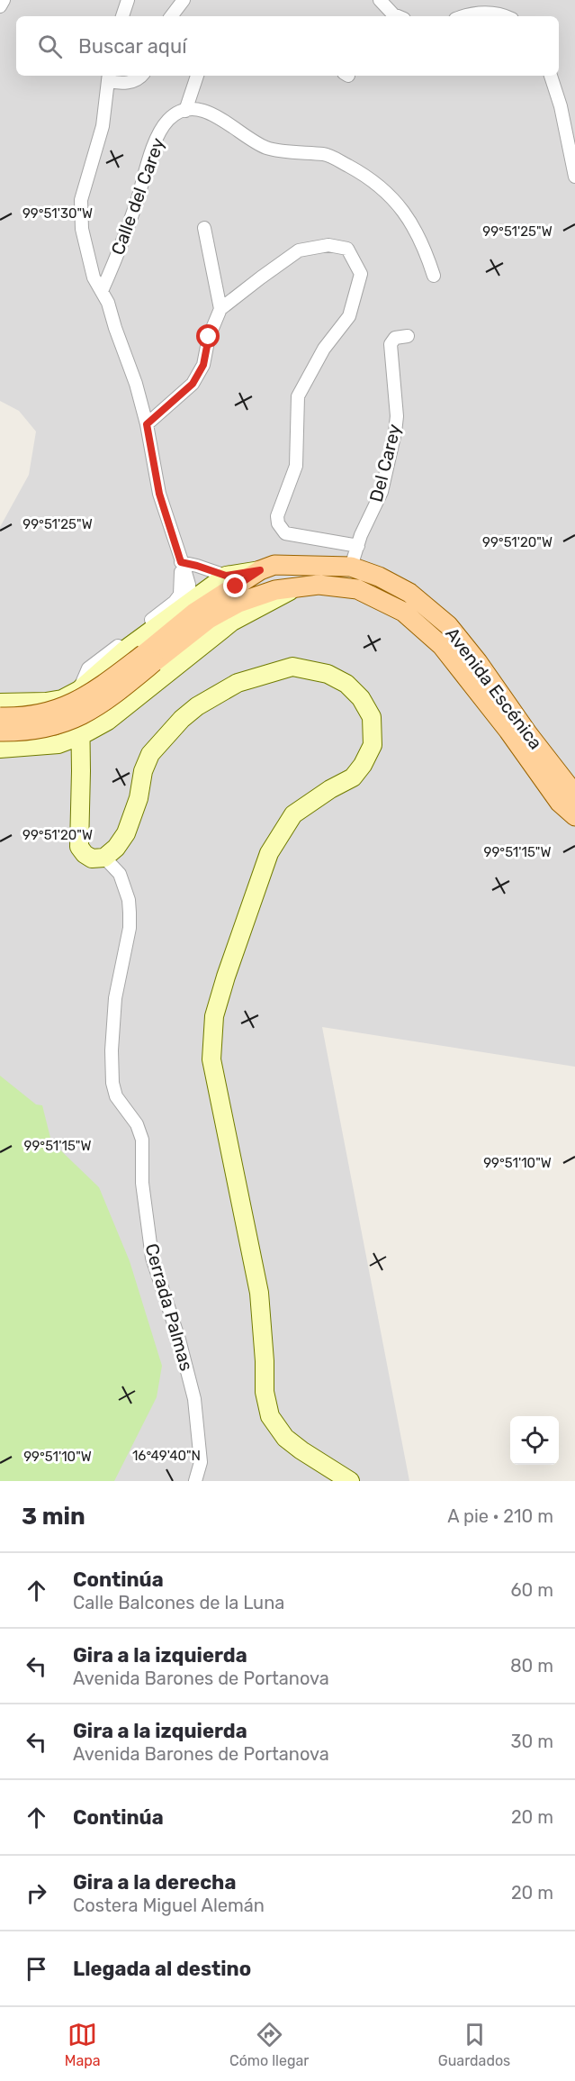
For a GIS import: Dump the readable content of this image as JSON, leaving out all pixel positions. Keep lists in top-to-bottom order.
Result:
{
  "streets": {
    "main road": ["Avenida Escénica"],
    "street": ["Calle del Carey", "Del Carey", "Cerrada Palmas"]
  },
  "crossings": [
    ["Del Carey", "Avenida Escénica"]
  ],
  "page": {
    "search": "Buscar aquí",
    "heading": ["3 min", "A pie · 210 m"],
    "list": [
      ["Continúa", "Calle Balcones de la Luna", "60 m"],
      ["Gira a la izquierda", "Avenida Barones de Portanova", "80 m"],
      ["Gira a la izquierda", "Avenida Barones de Portanova", "30 m"],
      ["Continúa", "20 m"],
      ["Gira a la derecha", "Costera Miguel Alemán", "20 m"],
      "Llegada al destino"
    ],
    "nav": ["Mapa", "Cómo llegar", "Guardados"]
  },
  "coordinates": [
    "99°51'30\"W",
    "99°51'25\"W",
    "99°51'20\"W",
    "99°51'15\"W",
    "99°51'10\"W",
    "16°49'40\"N"
  ]
}
